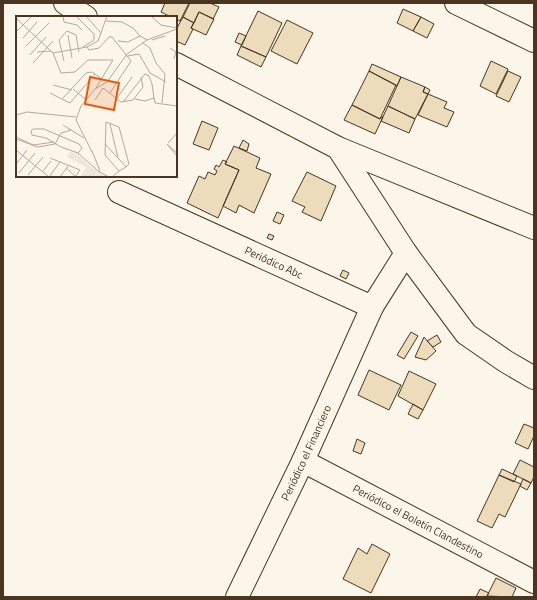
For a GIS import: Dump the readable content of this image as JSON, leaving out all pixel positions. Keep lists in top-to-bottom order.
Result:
{
  "streets": {
    "street": ["Periódico Abc", "Periódico el Financiero", "Periódico el Boletín Clandestino"]
  },
  "crossings": [
    ["Periódico Abc", "Periódico el Financiero"],
    ["Periódico el Financiero", "Periódico el Boletín Clandestino"]
  ]
}
